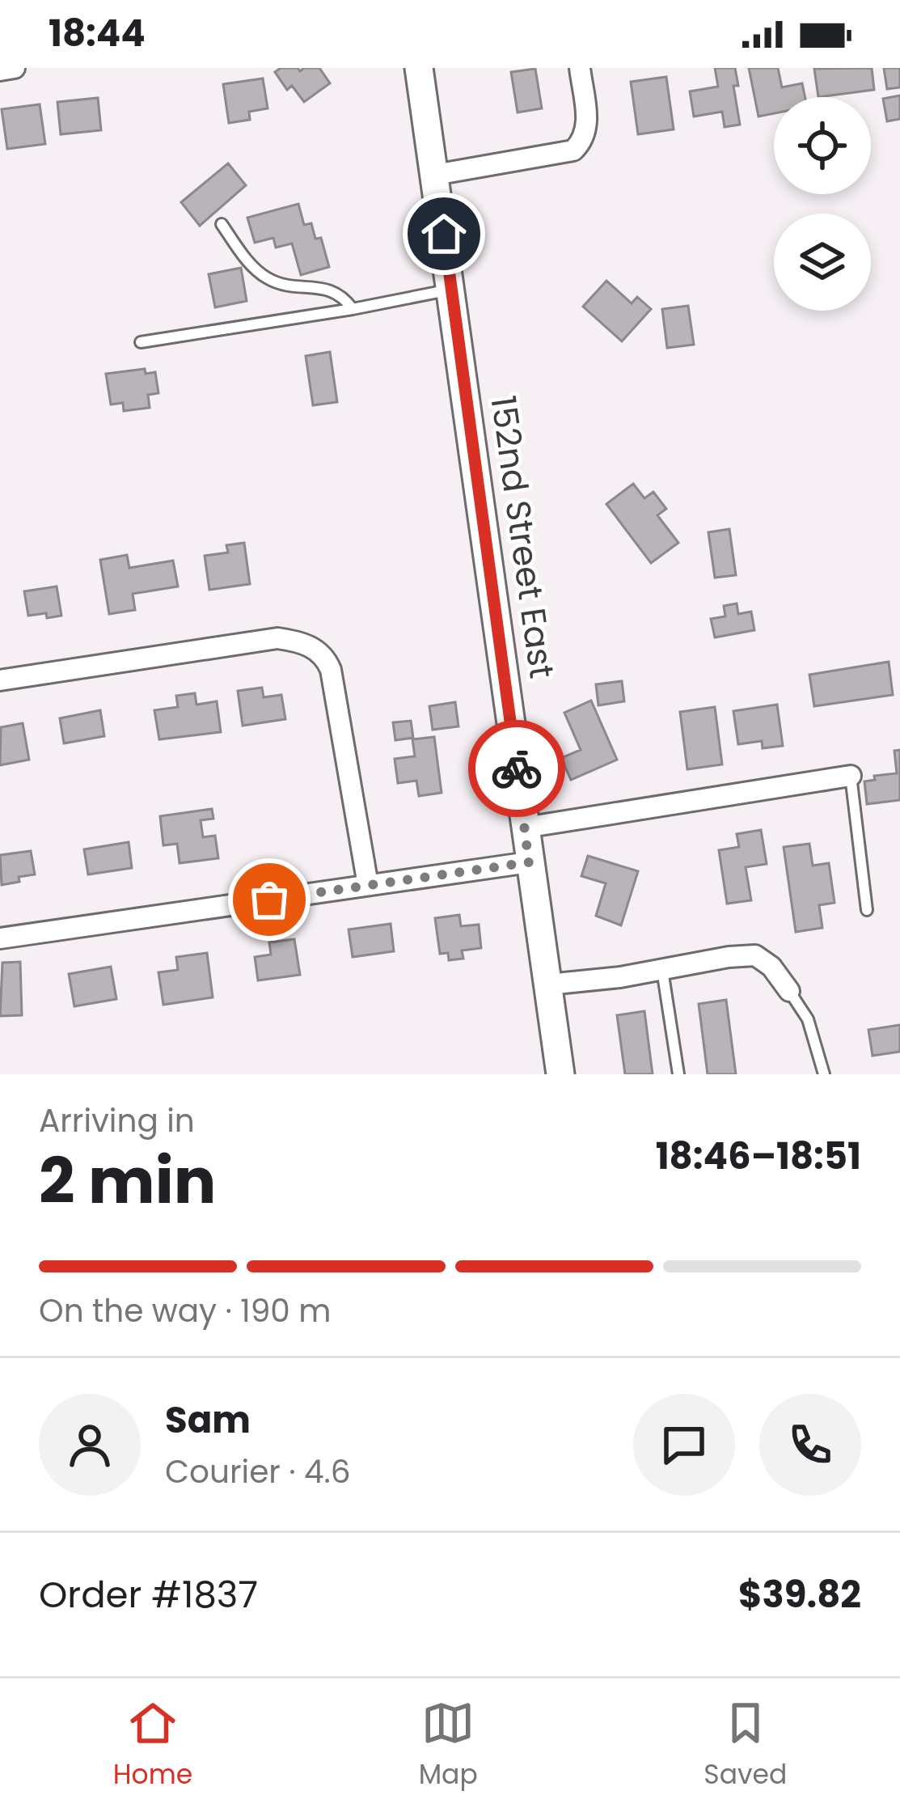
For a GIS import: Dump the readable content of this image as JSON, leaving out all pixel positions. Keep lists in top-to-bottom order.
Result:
{
  "streets": {
    "main road": ["152nd Street East"]
  },
  "page": {
    "status": "18:44",
    "heading": ["2 min", "Arriving in", "18:46–18:51"],
    "panel": [
      "Sam",
      "Courier · 4.6",
      "Order #1837",
      "$39.82"
    ],
    "bar": "On the way · 190 m",
    "tabs": ["Home", "Map", "Saved"]
  }
}
